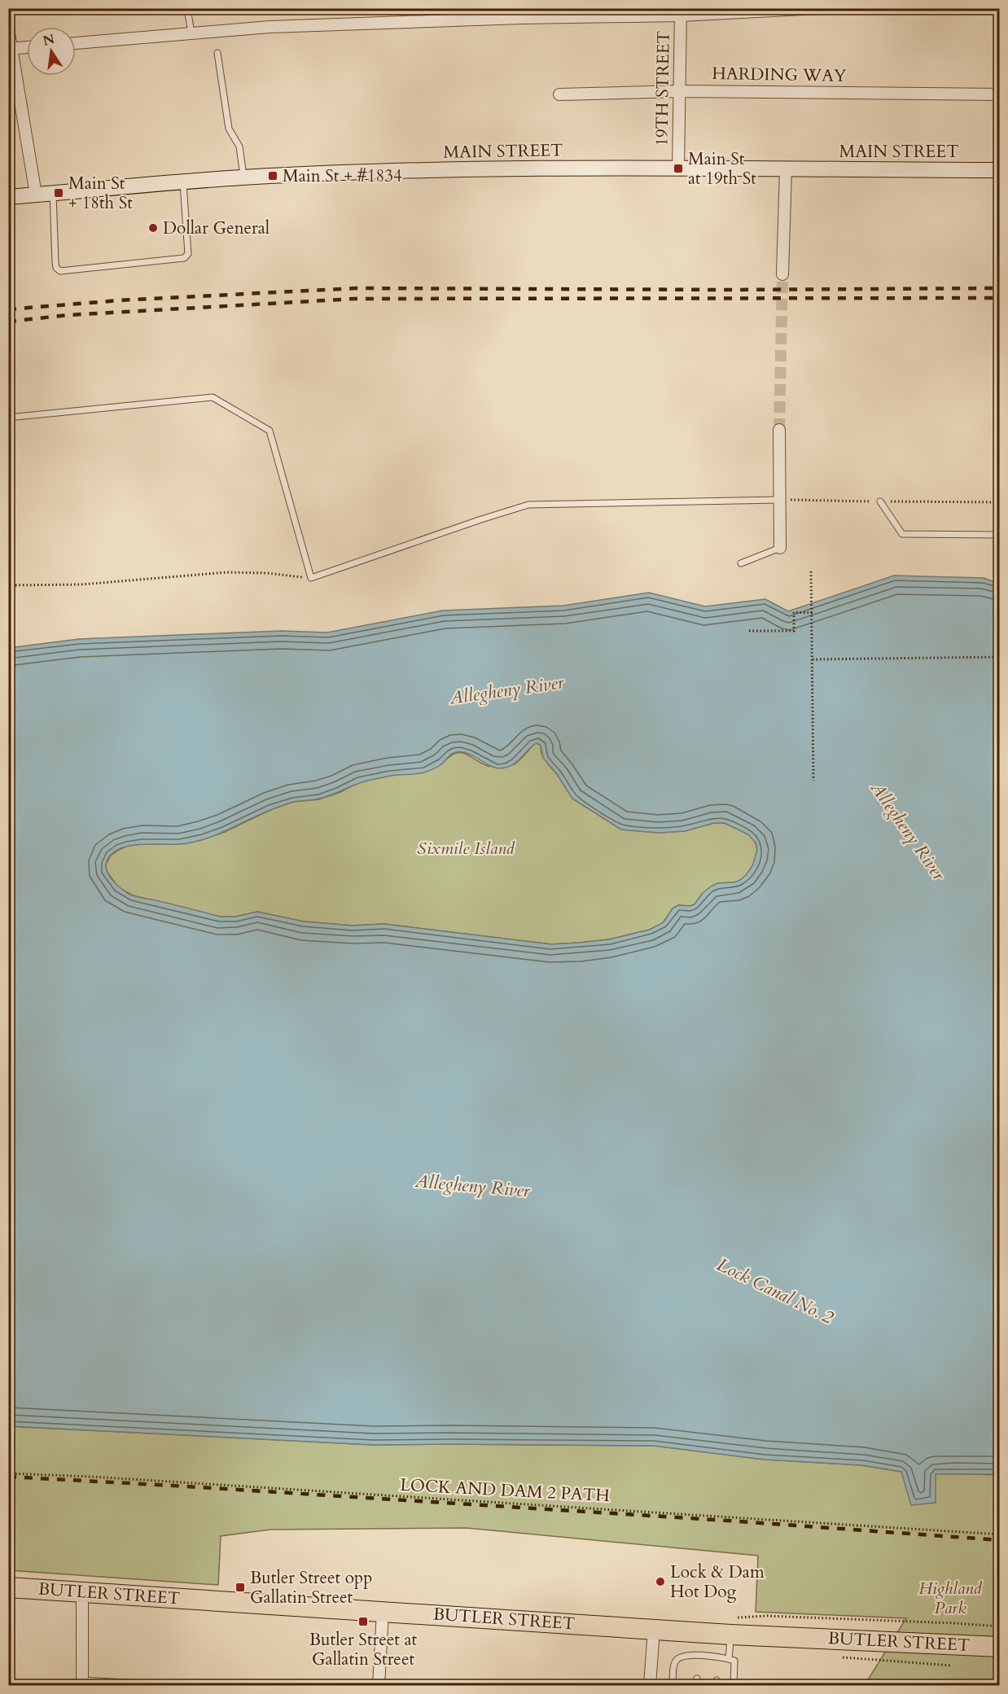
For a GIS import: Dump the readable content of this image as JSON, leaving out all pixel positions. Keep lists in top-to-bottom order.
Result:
{
  "streets": {
    "highway": ["BUTLER STREET"],
    "main road": ["MAIN STREET"],
    "street": ["HARDING WAY", "19TH STREET"],
    "path": ["LOCK AND DAM 2 PATH"]
  },
  "crossings": [
    ["HARDING WAY", "19TH STREET"],
    ["19TH STREET", "MAIN STREET"]
  ],
  "water": ["Allegheny River", "Lock Canal No. 2"],
  "parks": ["Sixmile Island", "Highland Park"],
  "places": {
    "transit": [
      "Main St at 19th St",
      "Main St + #1834",
      "Main St + 18th St",
      "Butler Street opp Gallatin Street",
      "Butler Street at Gallatin Street"
    ],
    "other": ["Dollar General", "Lock & Dam Hot Dog"]
  },
  "north": "top"
}
